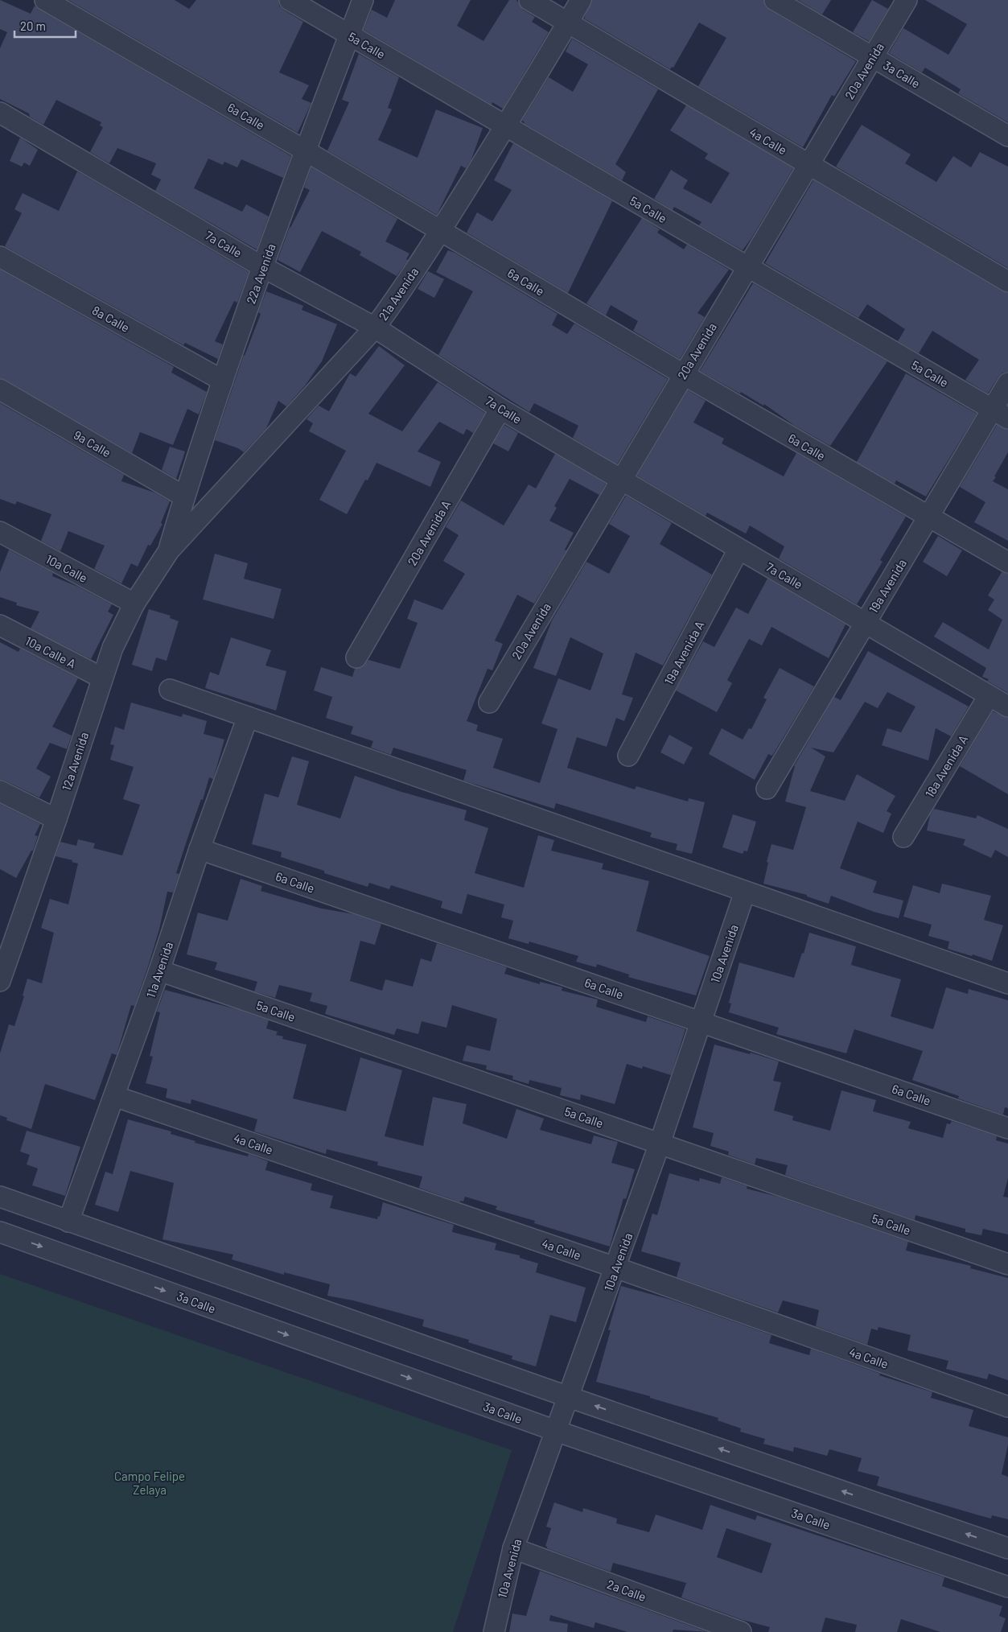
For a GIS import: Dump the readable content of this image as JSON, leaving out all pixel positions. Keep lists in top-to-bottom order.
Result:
{
  "streets": {
    "street": [
      "5a Calle",
      "20a Avenida",
      "3a Calle",
      "6a Calle",
      "4a Calle",
      "7a Calle",
      "22a Avenida",
      "21a Avenida",
      "8a Calle",
      "9a Calle",
      "20a Avenida A",
      "10a Calle",
      "19a Avenida",
      "10a Calle A",
      "19a Avenida A",
      "12a Avenida",
      "18a Avenida A",
      "10a Avenida",
      "11a Avenida",
      "2a Calle"
    ]
  },
  "crossings": [
    ["5a Calle", "20a Avenida"],
    ["5a Calle", "22a Avenida"],
    ["5a Calle", "21a Avenida"],
    ["5a Calle", "19a Avenida"],
    ["5a Calle", "10a Avenida"],
    ["5a Calle", "11a Avenida"],
    ["20a Avenida", "3a Calle"],
    ["20a Avenida", "6a Calle"],
    ["20a Avenida", "4a Calle"],
    ["20a Avenida", "7a Calle"],
    ["3a Calle", "10a Avenida"],
    ["6a Calle", "22a Avenida"],
    ["6a Calle", "21a Avenida"],
    ["6a Calle", "19a Avenida"],
    ["6a Calle", "10a Avenida"],
    ["6a Calle", "11a Avenida"],
    ["4a Calle", "21a Avenida"],
    ["4a Calle", "10a Avenida"],
    ["4a Calle", "11a Avenida"],
    ["7a Calle", "22a Avenida"],
    ["7a Calle", "21a Avenida"],
    ["7a Calle", "20a Avenida A"],
    ["7a Calle", "19a Avenida"],
    ["7a Calle", "19a Avenida A"],
    ["7a Calle", "18a Avenida A"],
    ["22a Avenida", "21a Avenida"],
    ["22a Avenida", "8a Calle"],
    ["22a Avenida", "9a Calle"],
    ["22a Avenida", "12a Avenida"],
    ["21a Avenida", "12a Avenida"],
    ["10a Calle", "12a Avenida"],
    ["10a Calle A", "12a Avenida"],
    ["10a Avenida", "2a Calle"]
  ],
  "parks": ["Campo Felipe Zelaya"],
  "scale_bar": "20 m"
}
